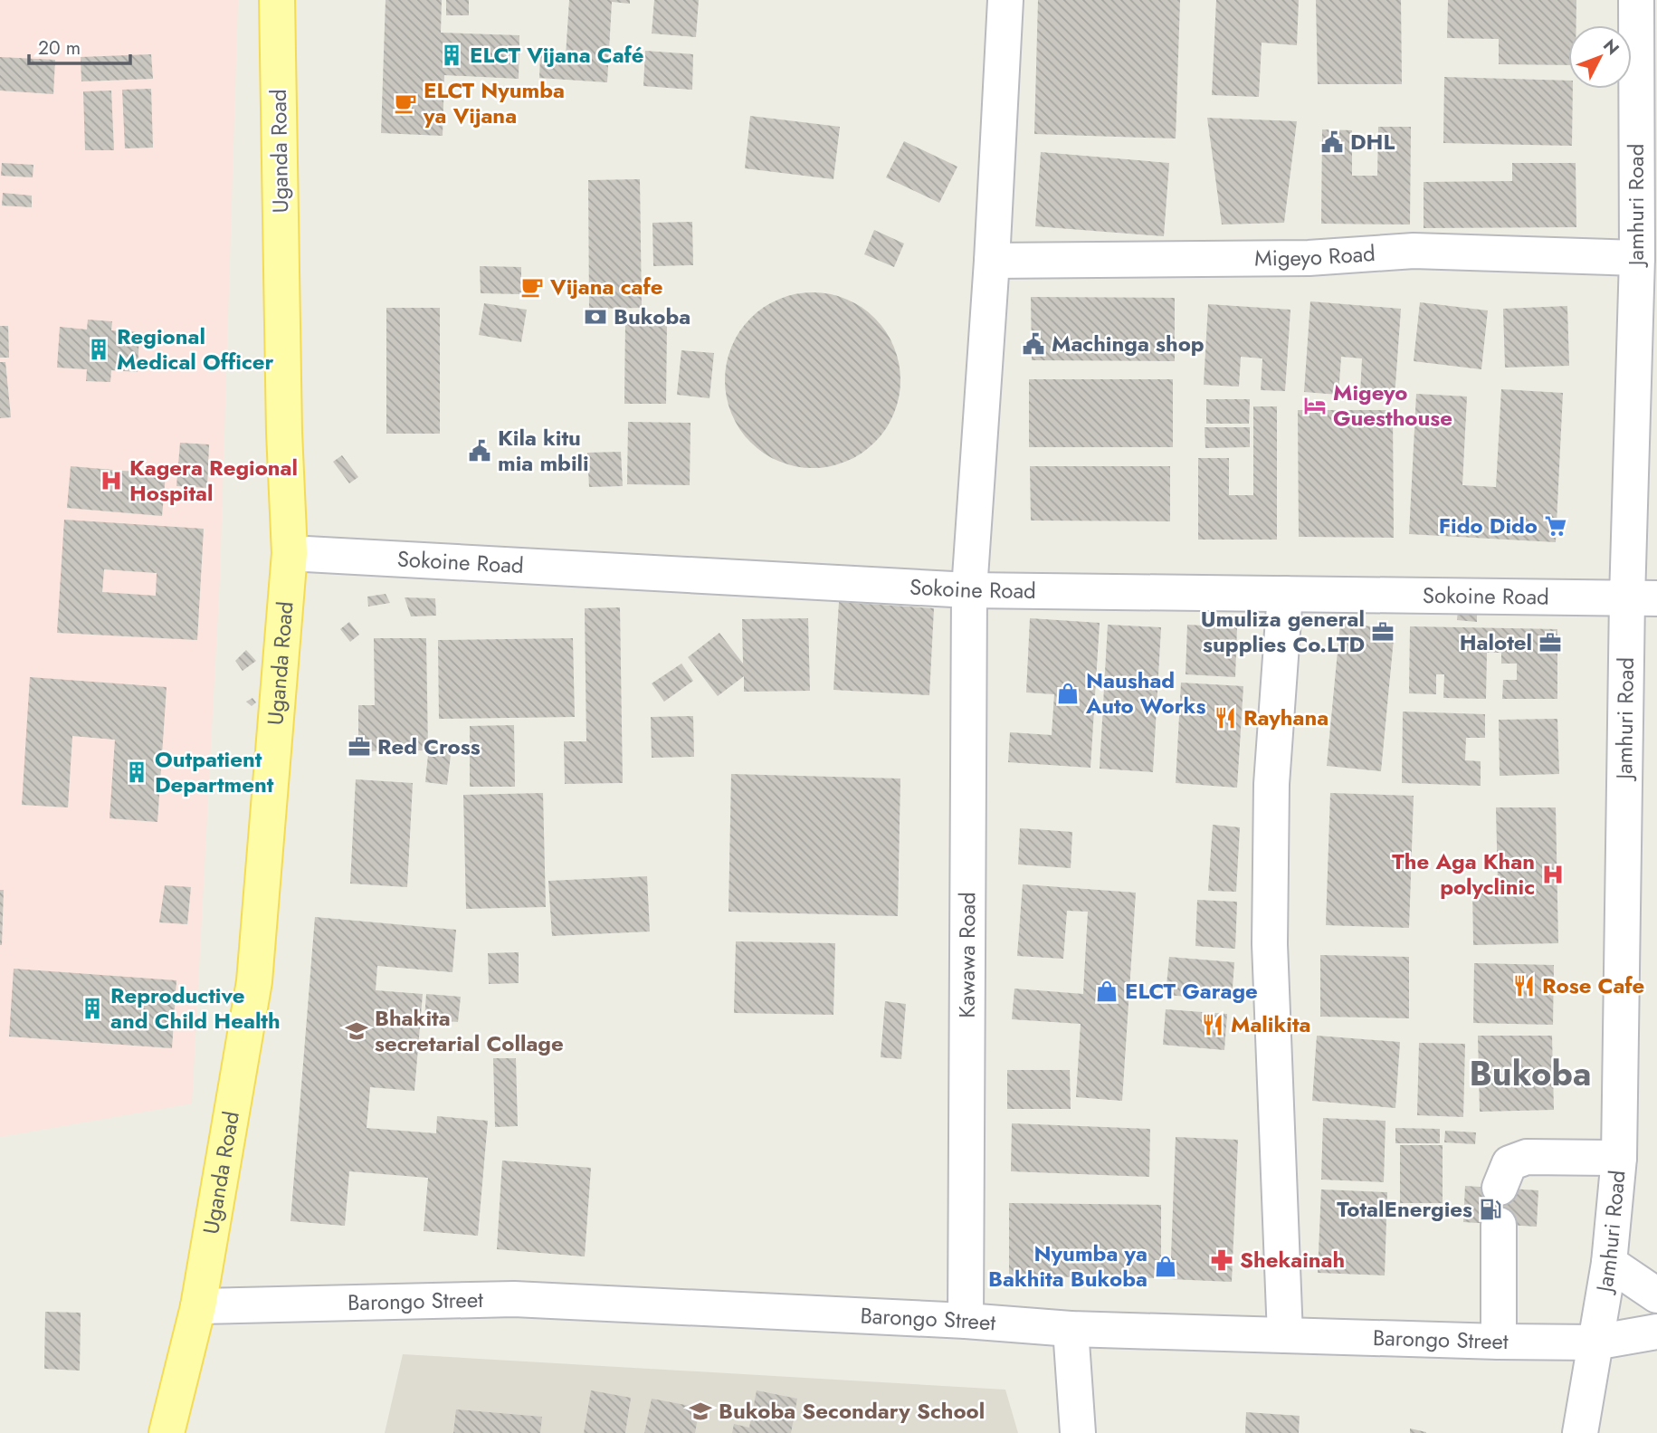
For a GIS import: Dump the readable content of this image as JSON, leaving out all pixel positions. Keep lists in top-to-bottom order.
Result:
{
  "streets": {
    "main road": ["Uganda Road"],
    "street": [
      "Jamhuri Road",
      "Migeyo Road",
      "Sokoine Road",
      "Kawawa Road",
      "Barongo Street"
    ]
  },
  "crossings": [
    ["Uganda Road", "Sokoine Road"],
    ["Uganda Road", "Barongo Street"],
    ["Jamhuri Road", "Migeyo Road"],
    ["Jamhuri Road", "Sokoine Road"],
    ["Jamhuri Road", "Barongo Street"],
    ["Migeyo Road", "Kawawa Road"],
    ["Sokoine Road", "Kawawa Road"],
    ["Kawawa Road", "Barongo Street"]
  ],
  "districts": ["Bukoba"],
  "places": {
    "building": [
      "ELCT Vijana Café",
      "Regional Medical Officer",
      "Outpatient Department",
      "Reproductive and Child Health"
    ],
    "cafe": ["ELCT Nyumba ya Vijana", "Vijana cafe"],
    "public building": ["DHL", "Machinga shop", "Kila kitu mia mbili"],
    "bank": ["Bukoba"],
    "hotel": ["Migeyo Guesthouse"],
    "hospital": ["Kagera Regional Hospital", "The Aga Khan polyclinic"],
    "supermarket": ["Fido Dido"],
    "office": ["Umuliza general supplies Co.LTD", "Halotel", "Red Cross"],
    "shop": ["Naushad Auto Works", "ELCT Garage", "Nyumba ya Bakhita Bukoba"],
    "restaurant": ["Rayhana", "Rose Cafe", "Malikita"],
    "school or university": ["Bhakita secretarial Collage", "Bukoba Secondary School"],
    "fuel station": ["TotalEnergies"],
    "pharmacy": ["Shekainah"]
  },
  "scale_bar": "20 m",
  "north": "top right"
}
